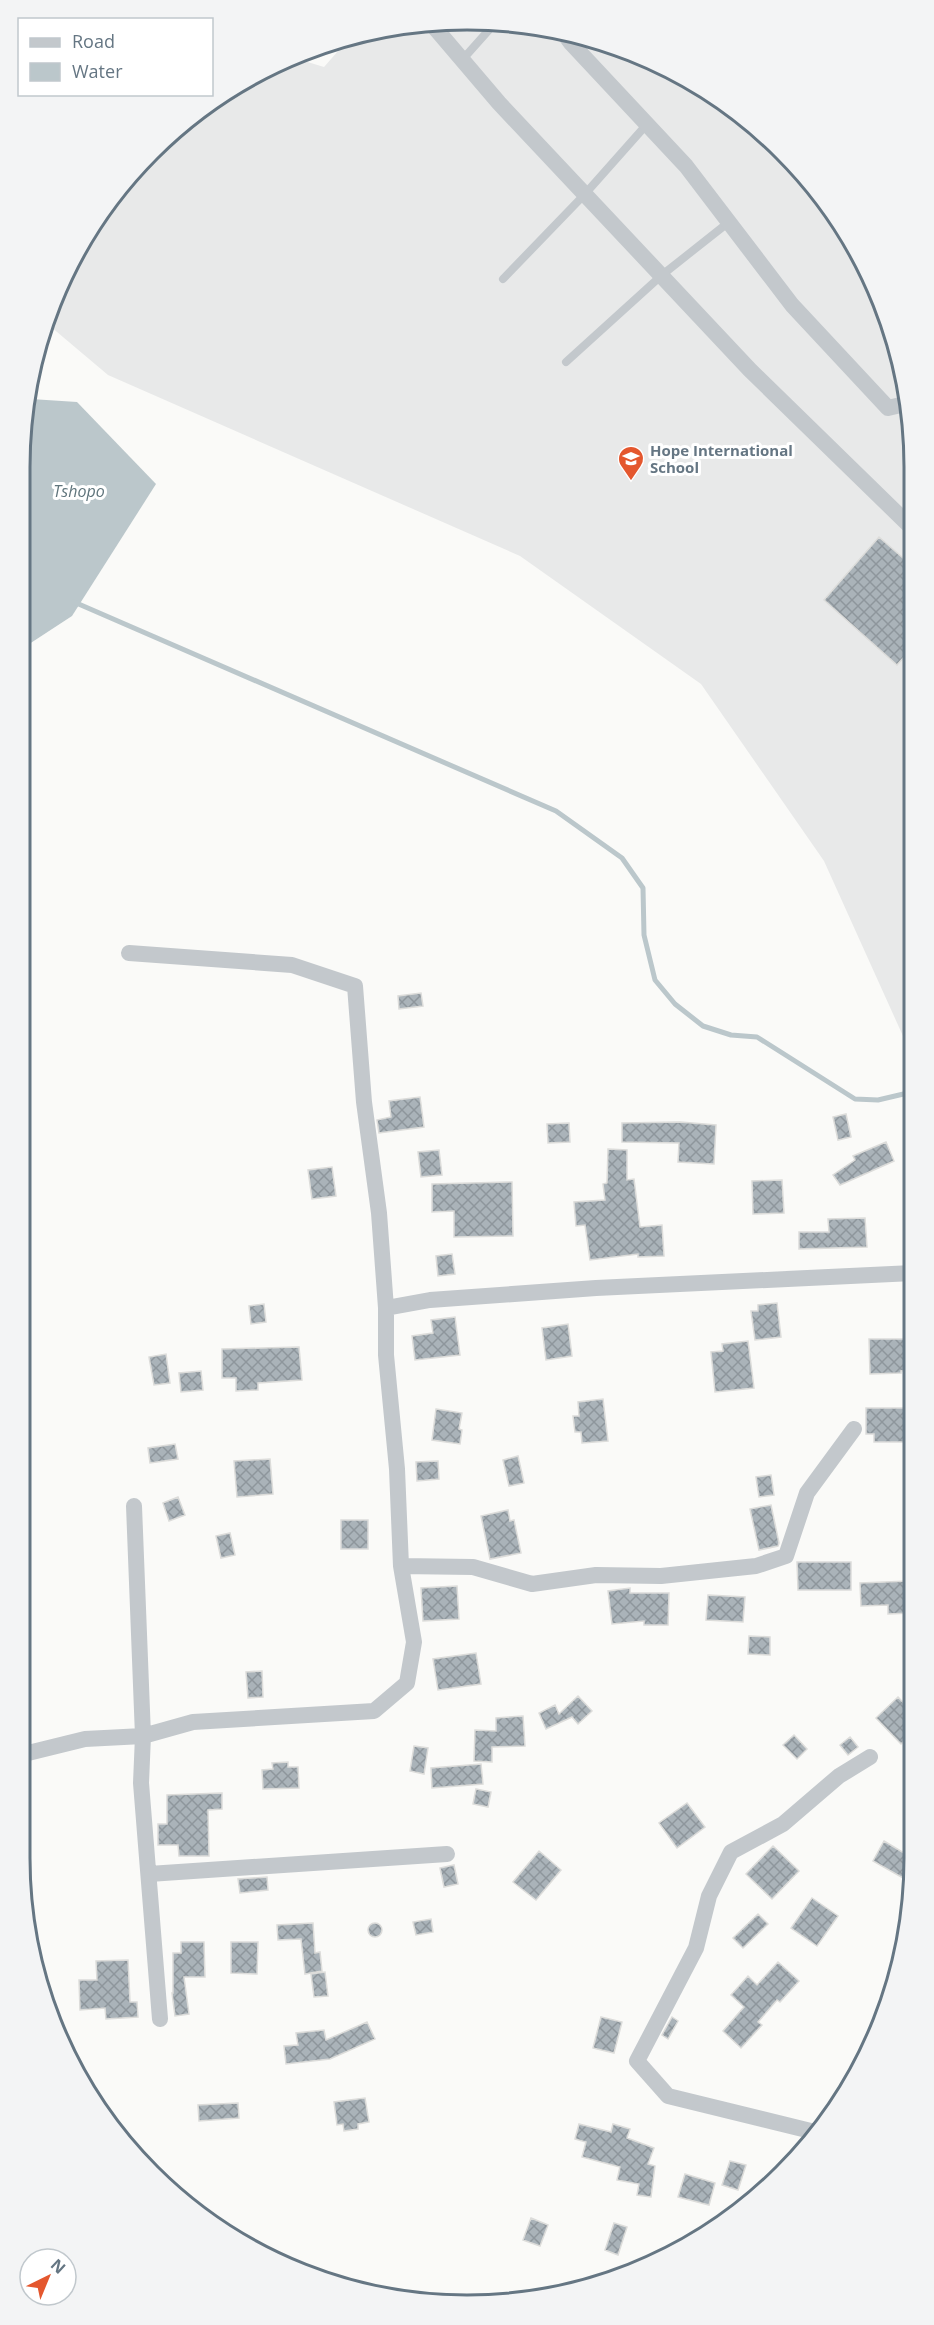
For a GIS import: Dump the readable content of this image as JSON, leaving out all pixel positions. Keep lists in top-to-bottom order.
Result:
{
  "water": ["Tshopo"],
  "places": {
    "school or university": ["Hope International School"]
  },
  "legend": ["Road", "Water"],
  "north": "top right"
}
